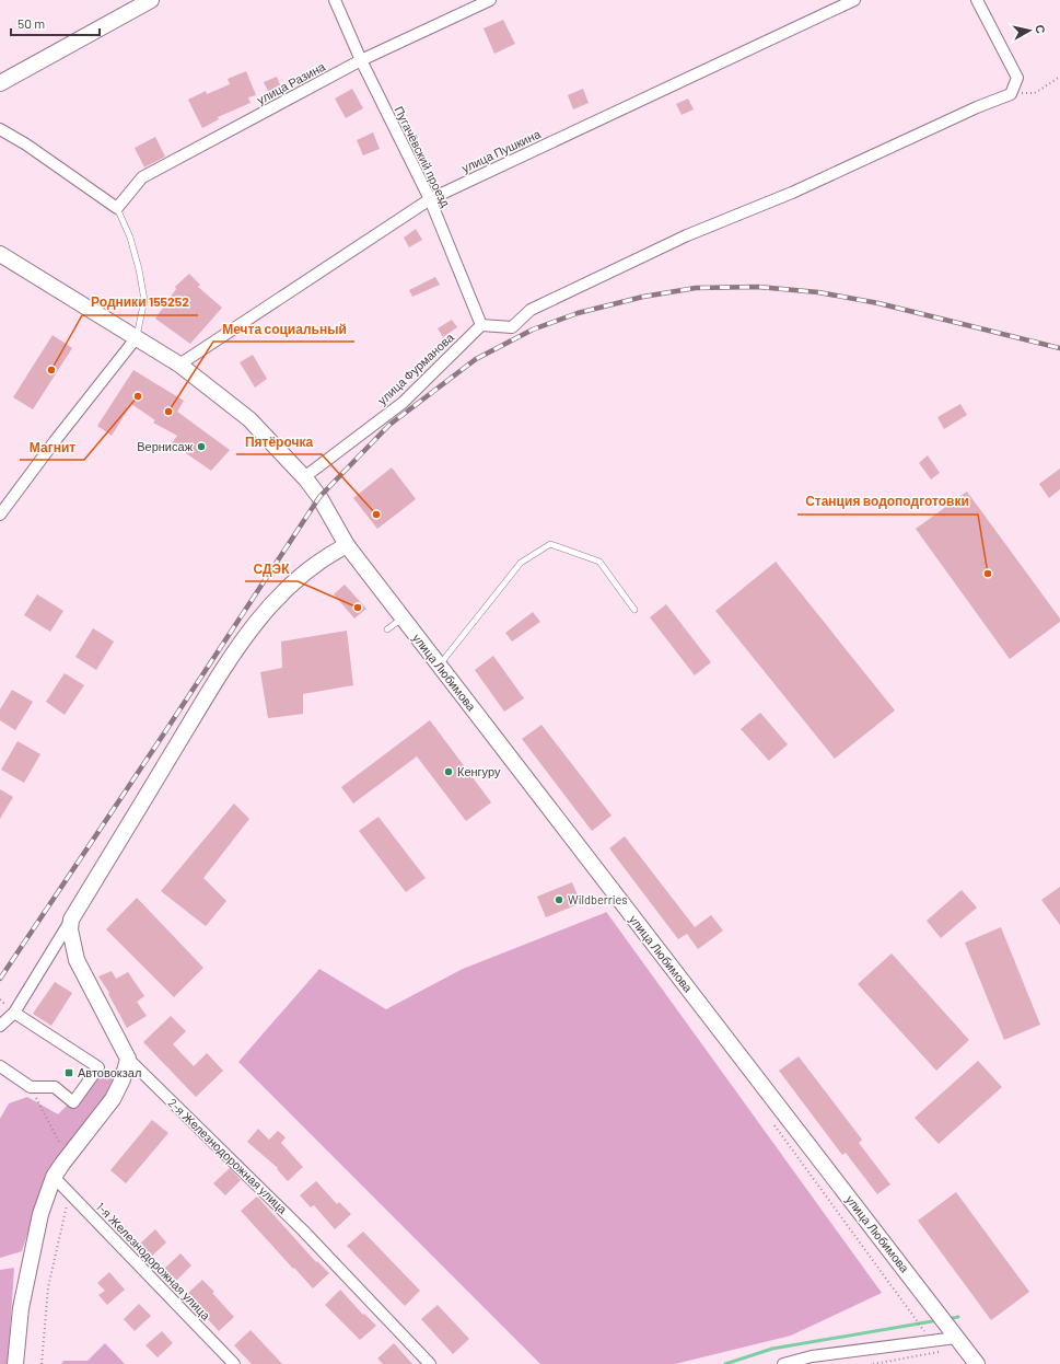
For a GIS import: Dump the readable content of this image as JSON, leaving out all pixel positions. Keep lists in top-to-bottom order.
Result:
{
  "streets": {
    "main road": ["улица Любимова", "2-я Железнодорожная улица"],
    "street": [
      "улица Разина",
      "улица Пушкина",
      "Пугачёвский проезд",
      "улица Фурманова",
      "1-я Железнодорожная улица"
    ]
  },
  "crossings": [
    ["улица Разина", "Пугачёвский проезд"],
    ["улица Пушкина", "Пугачёвский проезд"],
    ["улица Пушкина", "улица Любимова"],
    ["Пугачёвский проезд", "улица Фурманова"],
    ["улица Фурманова", "улица Любимова"]
  ],
  "places": {
    "other": [
      "Родники 155252",
      "Магнит",
      "Мечта социальный",
      "Вернисаж",
      "Пятёрочка",
      "Станция водоподготовки",
      "СДЭК",
      "Кенгуру",
      "Wildberries"
    ],
    "transit": ["Автовокзал"]
  },
  "scale_bar": "50 m",
  "north": "right"
}
